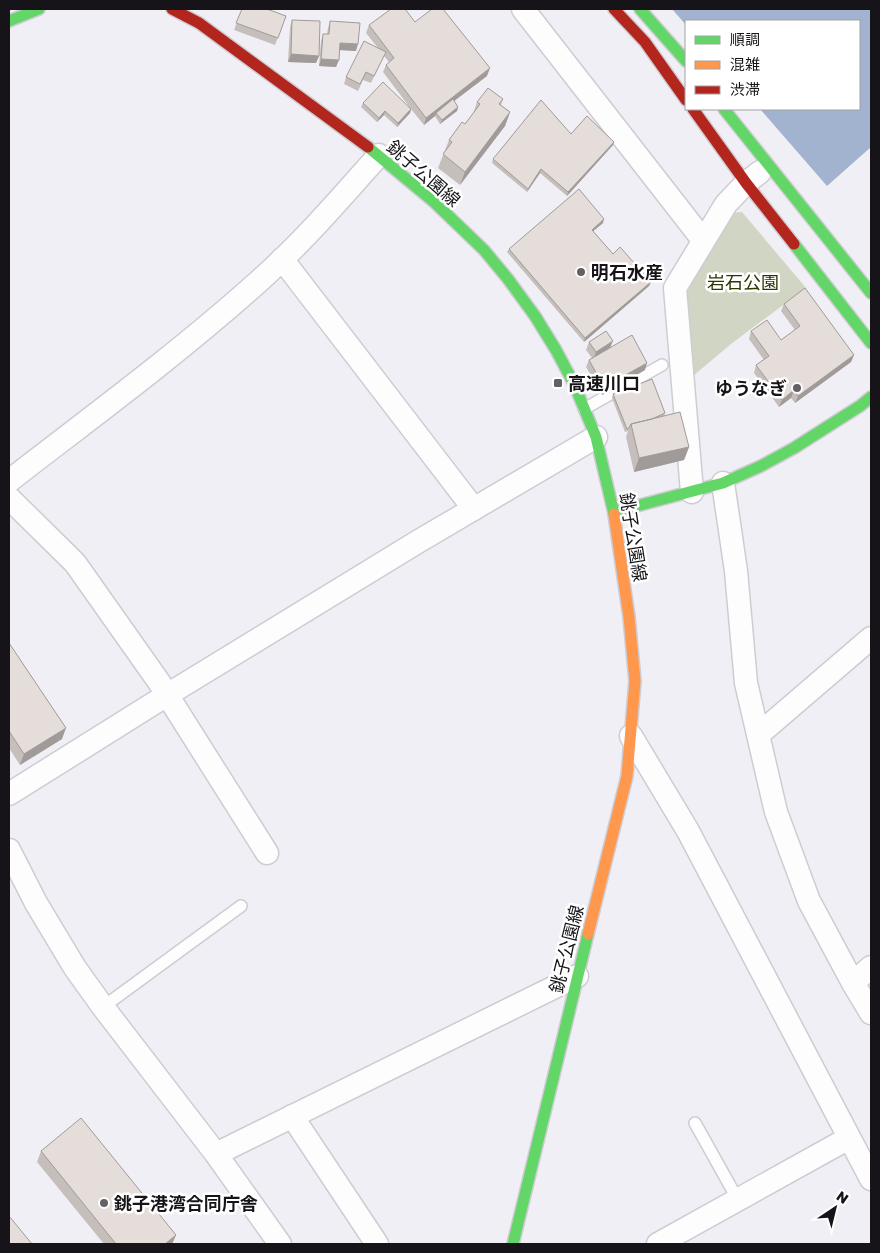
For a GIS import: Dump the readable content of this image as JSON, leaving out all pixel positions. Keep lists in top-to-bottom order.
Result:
{
  "streets": {
    "main road": ["銚子公園線"]
  },
  "parks": ["岩石公園"],
  "places": {
    "other": ["明石水産", "ゆうなぎ", "銚子港湾合同庁舎"],
    "transit": ["高速川口"]
  },
  "legend": ["順調", "混雑", "渋滞"],
  "north": "top right"
}
